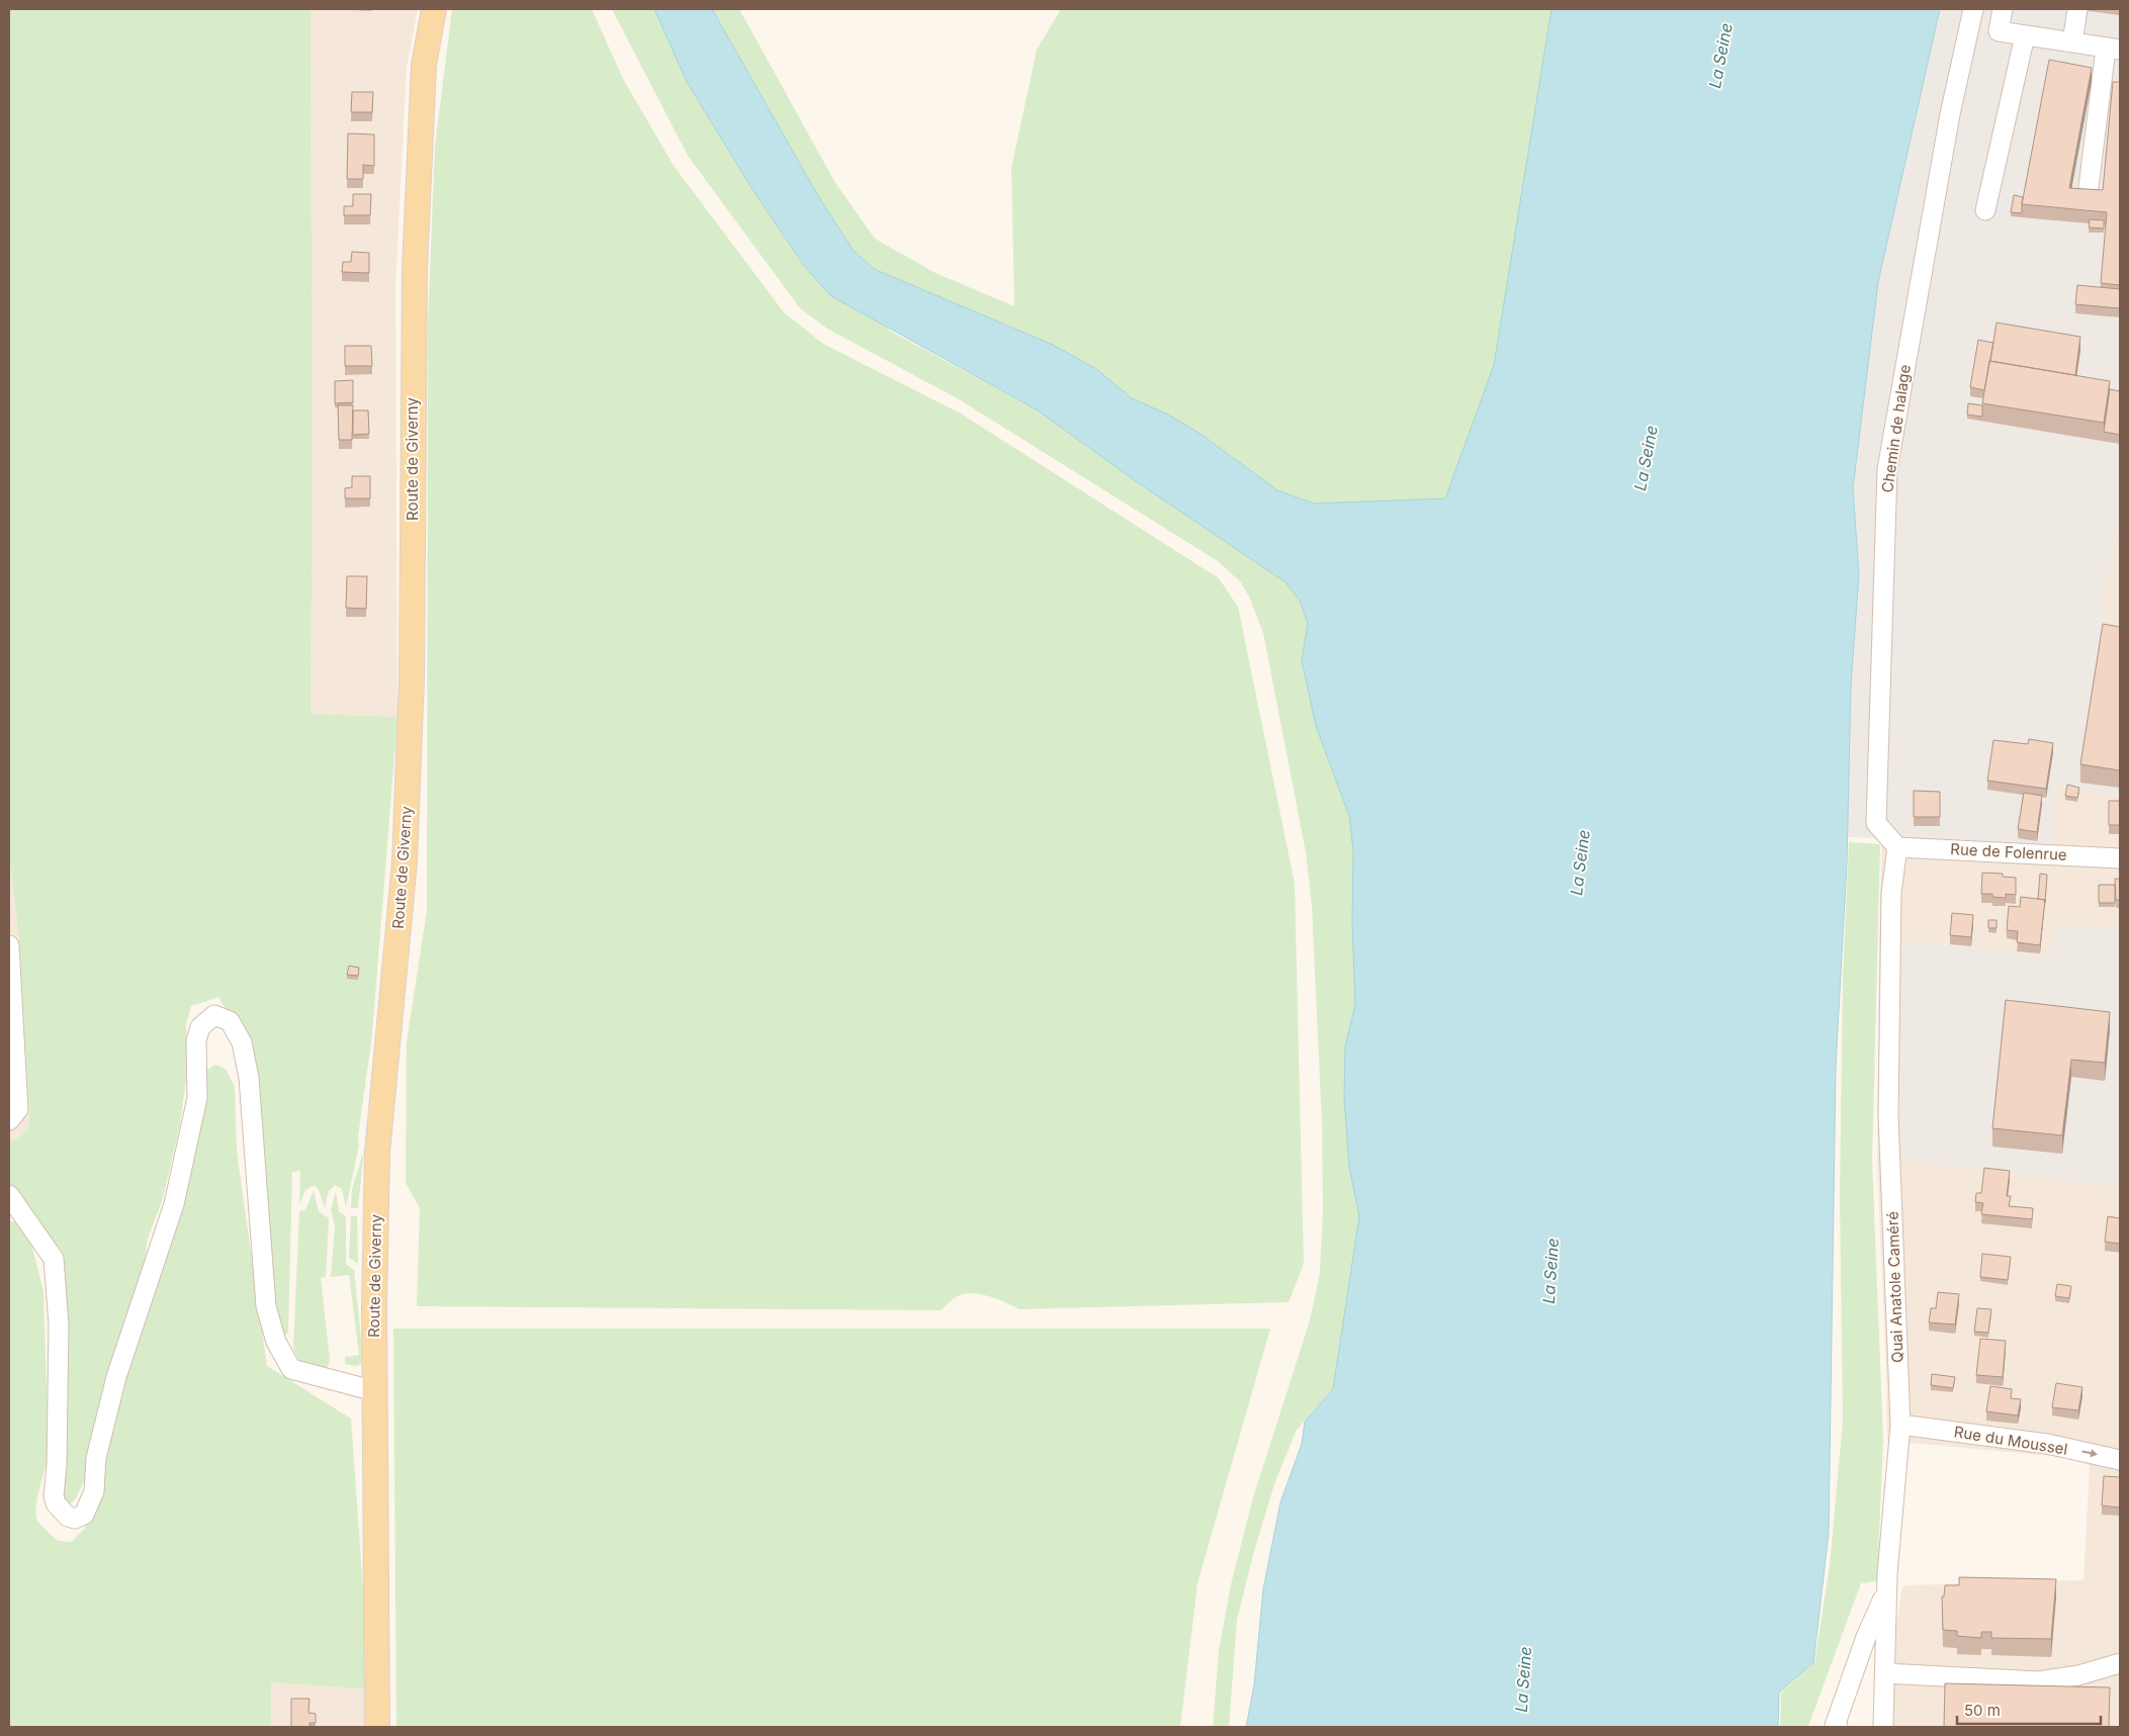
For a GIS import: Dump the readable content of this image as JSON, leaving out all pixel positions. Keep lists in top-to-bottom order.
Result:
{
  "streets": {
    "main road": ["Route de Giverny"],
    "street": [
      "Chemin de halage",
      "Rue de Folenrue",
      "Quai Anatole Caméré",
      "Rue du Moussel"
    ]
  },
  "crossings": [
    ["Chemin de halage", "Rue de Folenrue"],
    ["Chemin de halage", "Quai Anatole Caméré"],
    ["Rue de Folenrue", "Quai Anatole Caméré"],
    ["Quai Anatole Caméré", "Rue du Moussel"]
  ],
  "one_way": ["Rue du Moussel"],
  "water": ["La Seine"],
  "scale_bar": "50 m"
}
